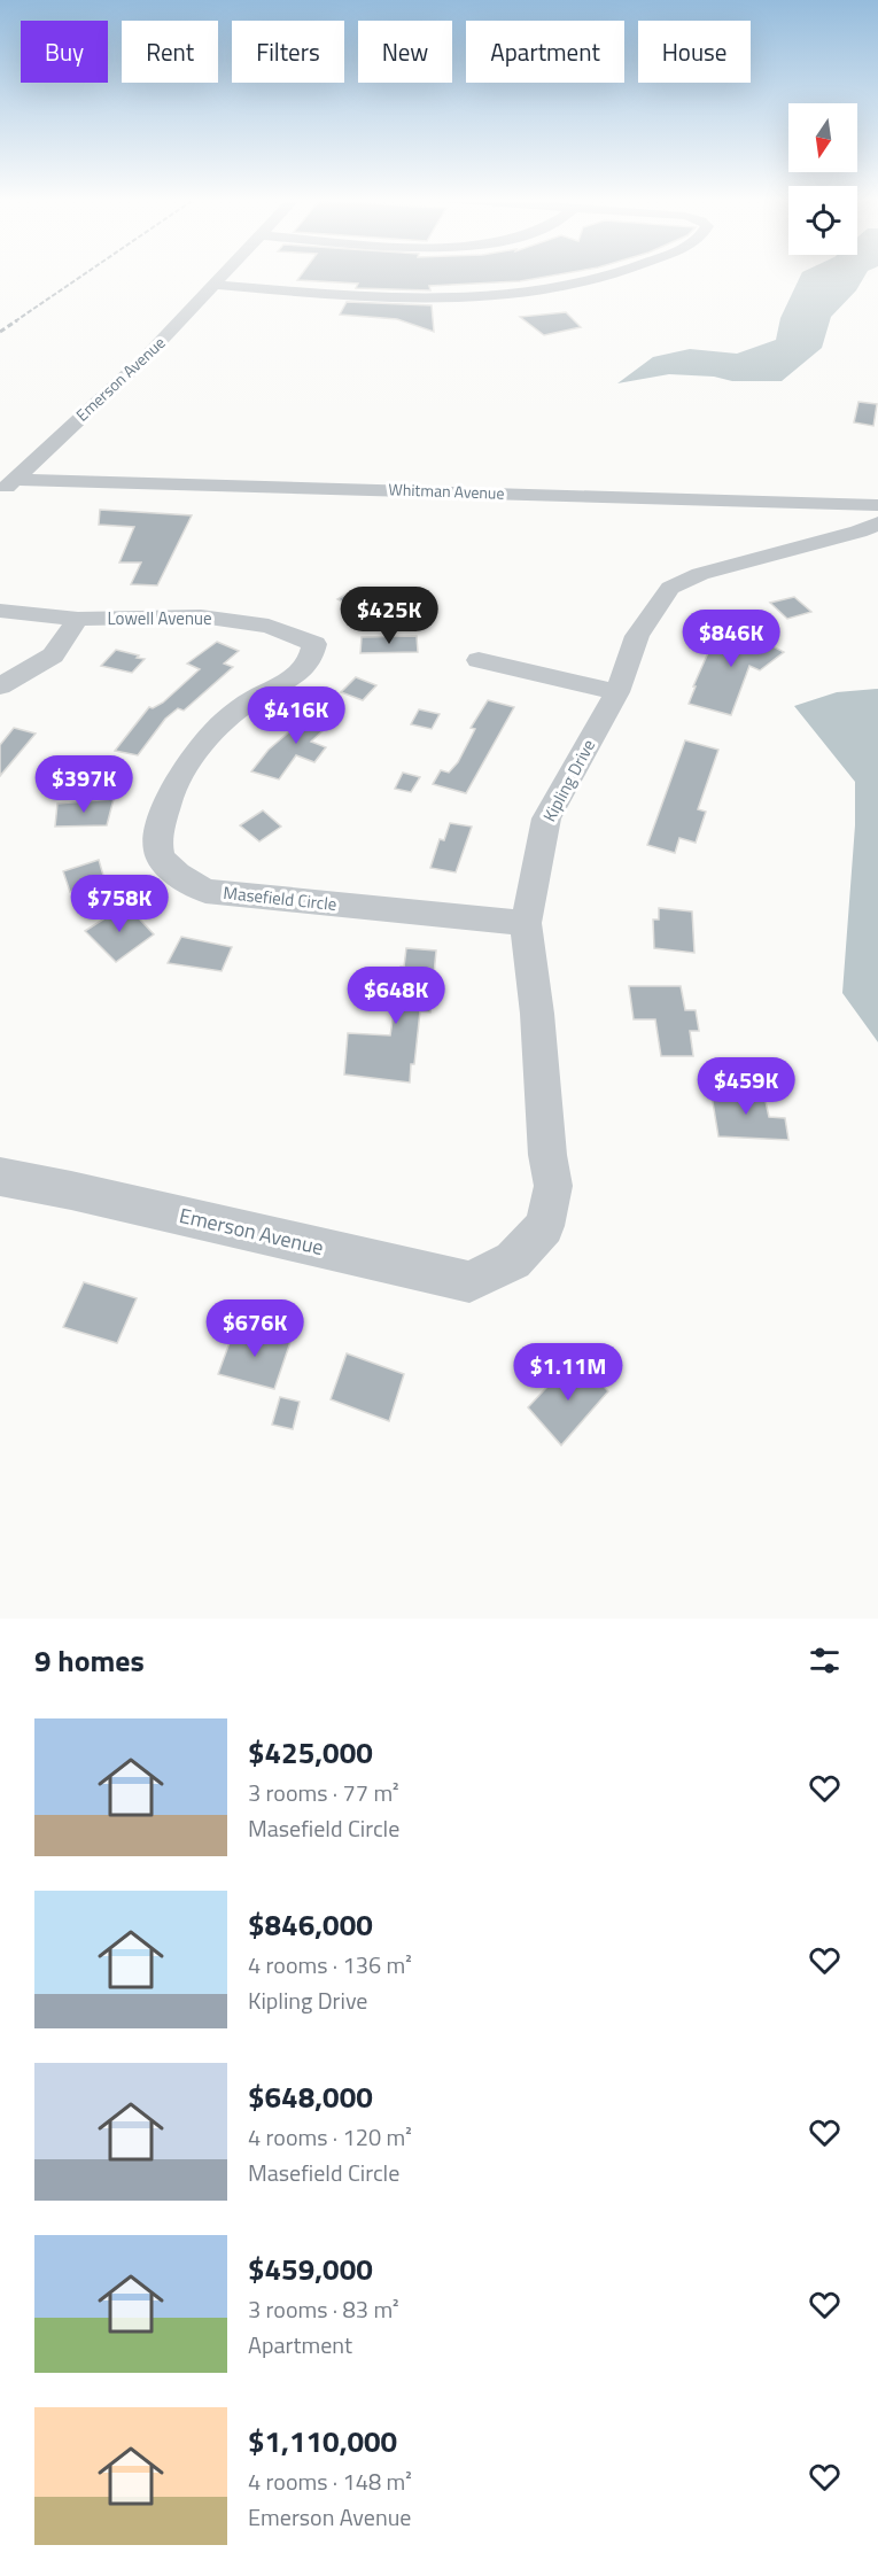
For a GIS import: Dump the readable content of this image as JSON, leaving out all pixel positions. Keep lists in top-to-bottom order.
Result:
{
  "streets": {
    "street": [
      "Emerson Avenue",
      "Whitman Avenue",
      "Lowell Avenue",
      "Kipling Drive",
      "Masefield Circle"
    ]
  },
  "crossings": [
    ["Emerson Avenue", "Whitman Avenue"],
    ["Emerson Avenue", "Kipling Drive"],
    ["Lowell Avenue", "Masefield Circle"],
    ["Kipling Drive", "Masefield Circle"]
  ],
  "north": "bottom",
  "page": {
    "chip": [
      "Buy",
      "Rent",
      "Filters",
      "New",
      "Apartment",
      "House"
    ],
    "price": [
      "$425K",
      "$846K",
      "$416K",
      "$397K",
      "$758K",
      "$648K",
      "$459K",
      "$676K",
      "$1.11M"
    ],
    "heading": "9 homes",
    "list": [
      {
        "name": "$425,000",
        "note": "3 rooms · 77 m² · Masefield Circle"
      },
      {
        "name": "$846,000",
        "note": "4 rooms · 136 m² · Kipling Drive"
      },
      {
        "name": "$648,000",
        "note": "4 rooms · 120 m² · Masefield Circle"
      },
      {
        "name": "$459,000",
        "note": "3 rooms · 83 m² · Apartment"
      },
      {
        "name": "$1,110,000",
        "note": "4 rooms · 148 m² · Emerson Avenue"
      }
    ]
  }
}
